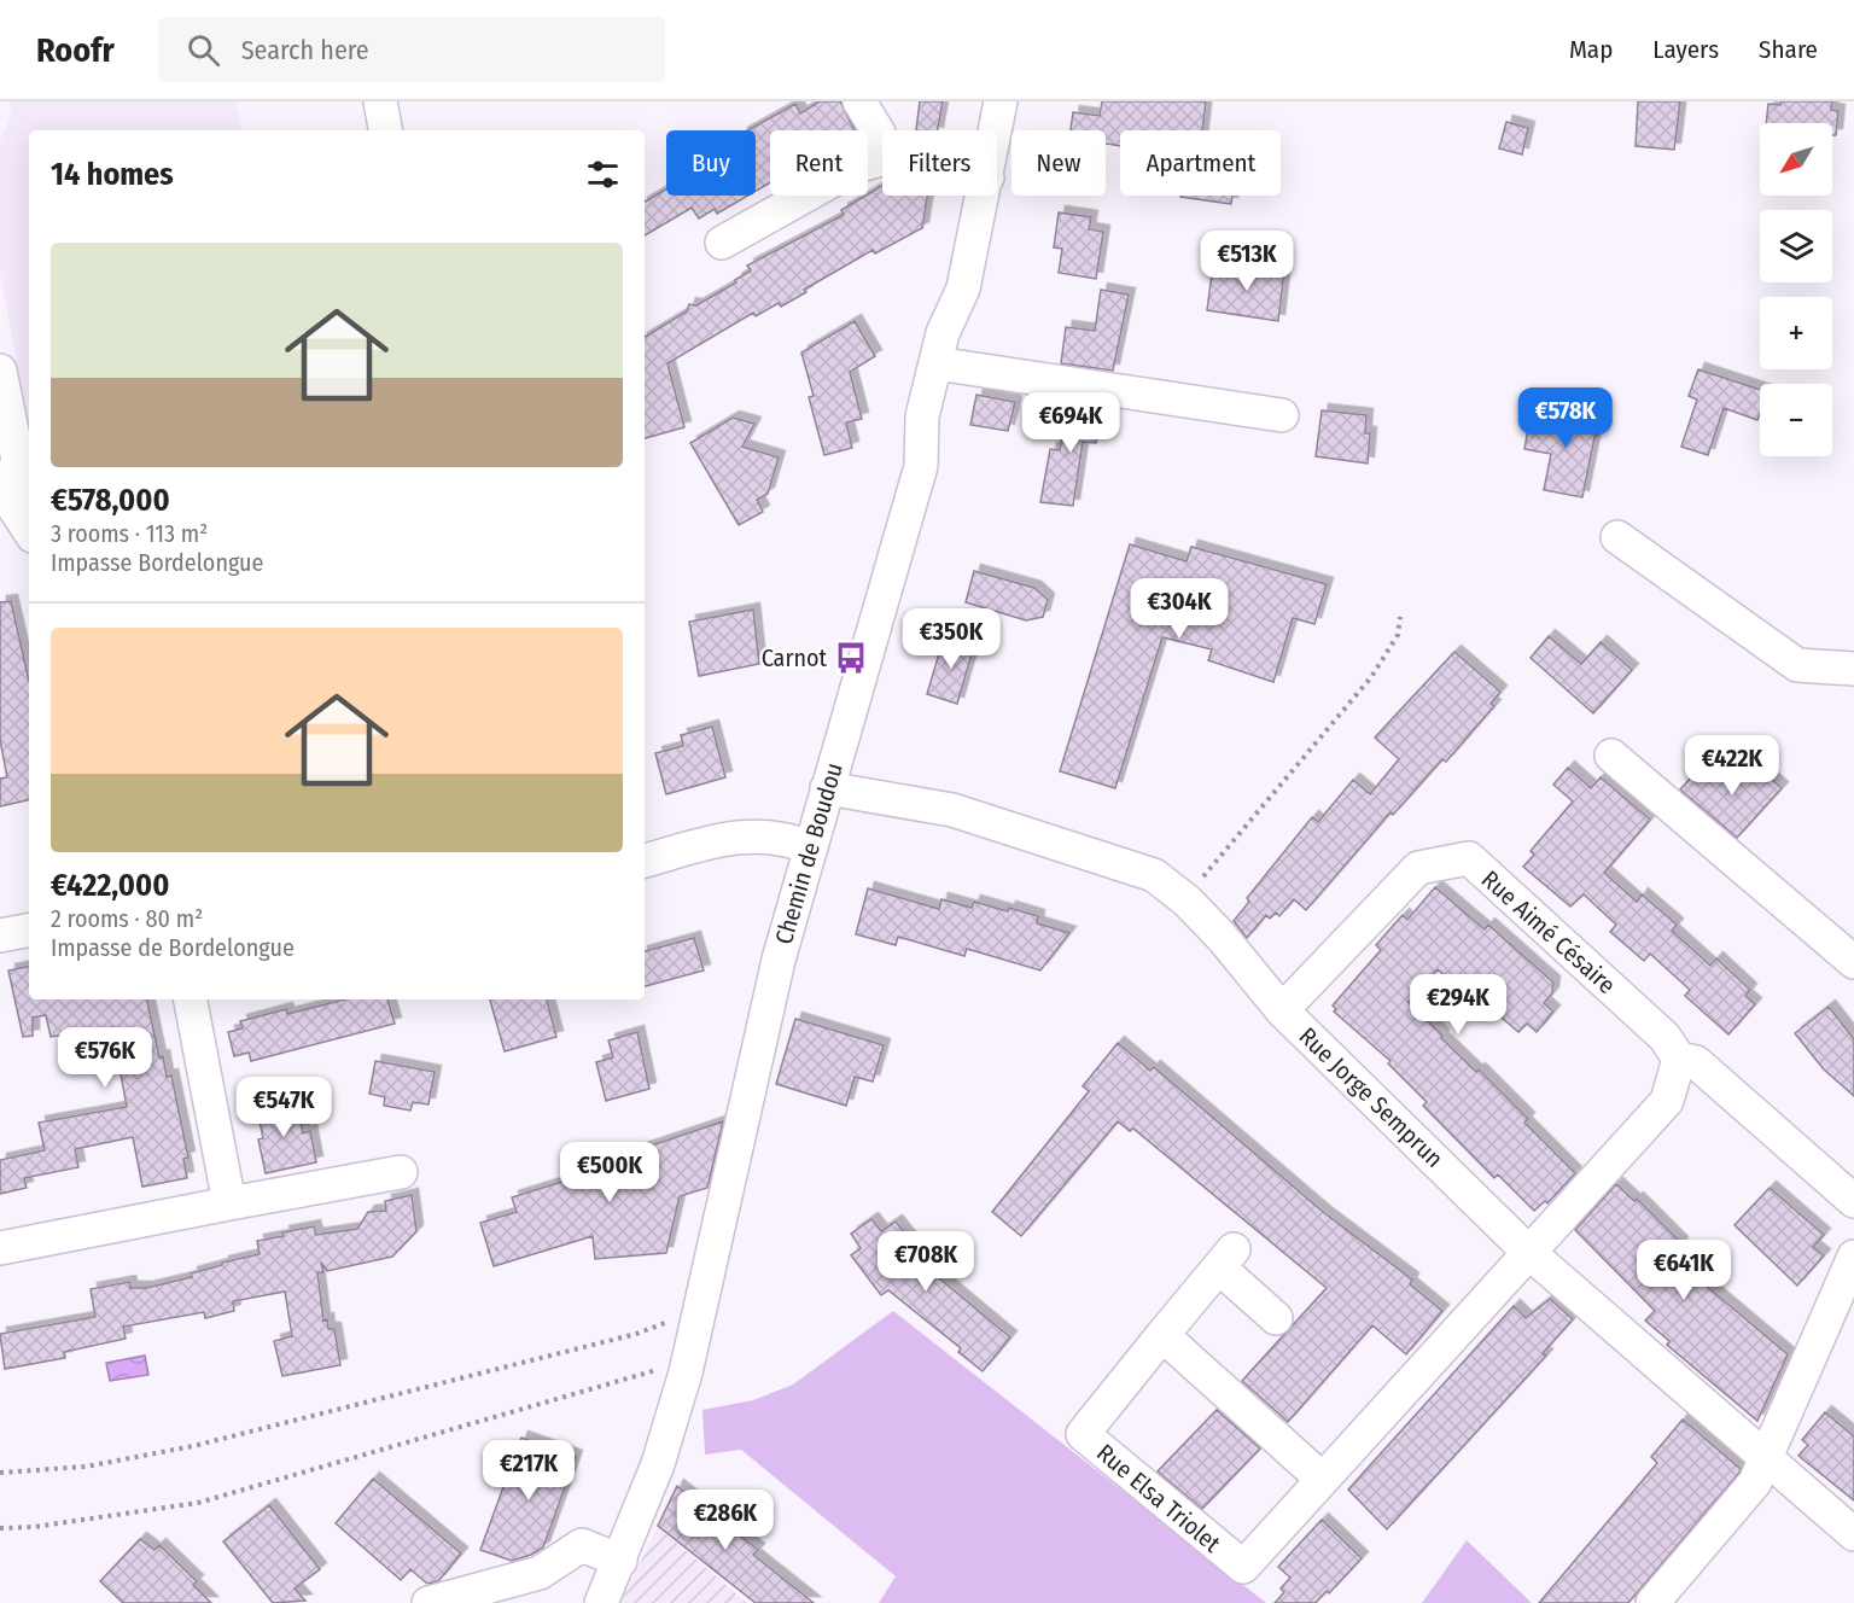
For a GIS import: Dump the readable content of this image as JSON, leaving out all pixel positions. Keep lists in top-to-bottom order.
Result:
{
  "streets": {
    "street": [
      "Chemin de Boudou",
      "Rue Aimé Césaire",
      "Rue Jorge Semprun",
      "Rue Elsa Triolet"
    ]
  },
  "crossings": [
    ["Chemin de Boudou", "Rue Jorge Semprun"],
    ["Rue Aimé Césaire", "Rue Jorge Semprun"],
    ["Rue Jorge Semprun", "Rue Elsa Triolet"]
  ],
  "places": {
    "bus stop": ["Carnot"]
  },
  "north": "bottom left",
  "page": {
    "header": "Roofr",
    "search": "Search here",
    "nav": ["Map", "Layers", "Share"],
    "map_buttons": ["+", "−"],
    "chip": [
      "Buy",
      "Rent",
      "Filters",
      "New",
      "Apartment"
    ],
    "heading": "14 homes",
    "list": [
      {
        "name": "€578,000",
        "note": "3 rooms · 113 m² · Impasse Bordelongue"
      },
      {
        "name": "€422,000",
        "note": "2 rooms · 80 m² · Impasse de Bordelongue"
      }
    ],
    "price": [
      "€513K",
      "€578K",
      "€694K",
      "€304K",
      "€350K",
      "€422K",
      "€294K",
      "€576K",
      "€547K",
      "€500K",
      "€708K",
      "€641K",
      "€217K",
      "€286K"
    ]
  }
}
